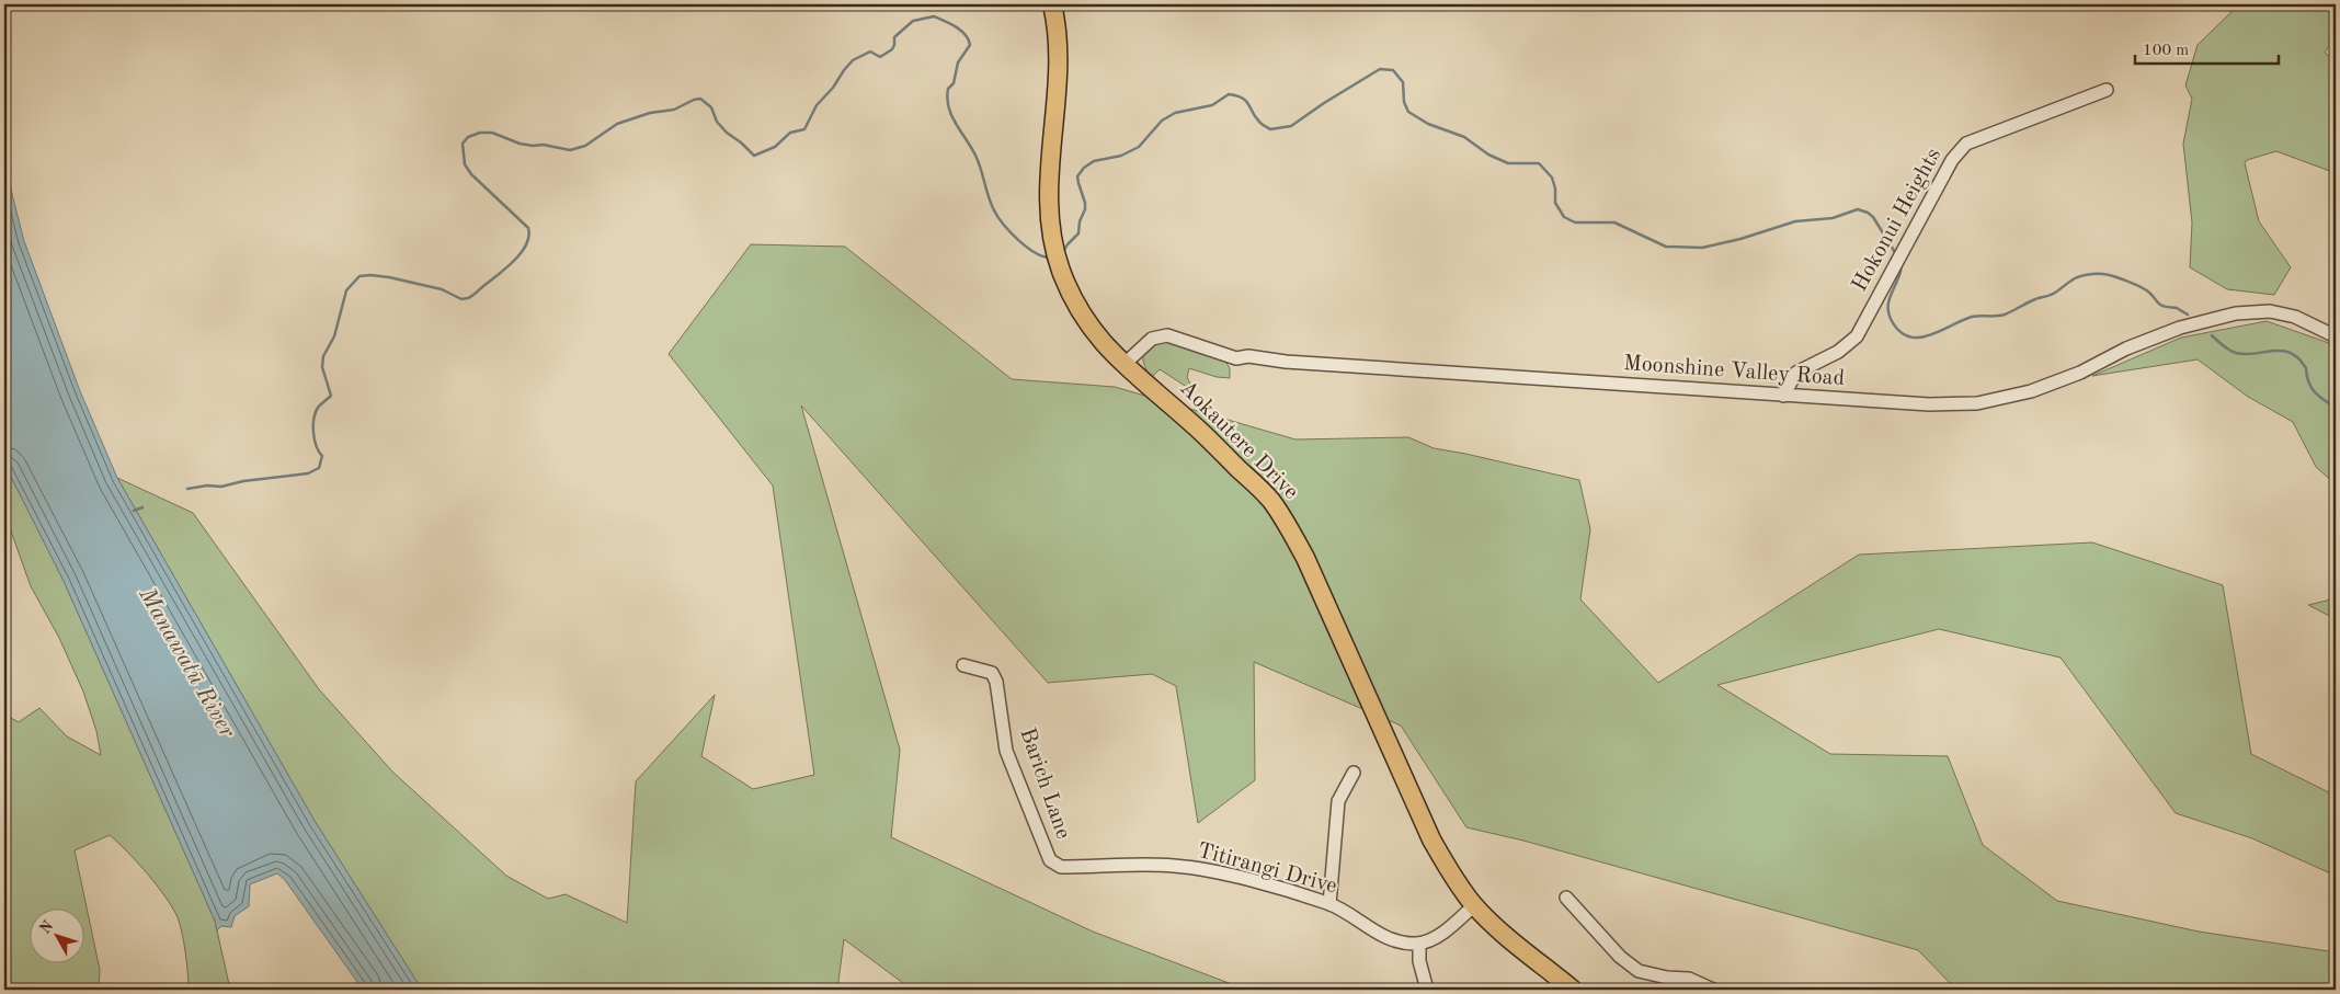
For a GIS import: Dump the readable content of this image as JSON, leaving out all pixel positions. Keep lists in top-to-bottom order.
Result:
{
  "streets": {
    "highway": ["Aokautere Drive"],
    "street": [
      "Hokonui Heights",
      "Moonshine Valley Road",
      "Barich Lane",
      "Titirangi Drive"
    ]
  },
  "crossings": [
    ["Hokonui Heights", "Moonshine Valley Road"],
    ["Moonshine Valley Road", "Aokautere Drive"],
    ["Barich Lane", "Titirangi Drive"]
  ],
  "water": ["Manawatū River"],
  "scale_bar": "100 m",
  "north": "top left"
}
